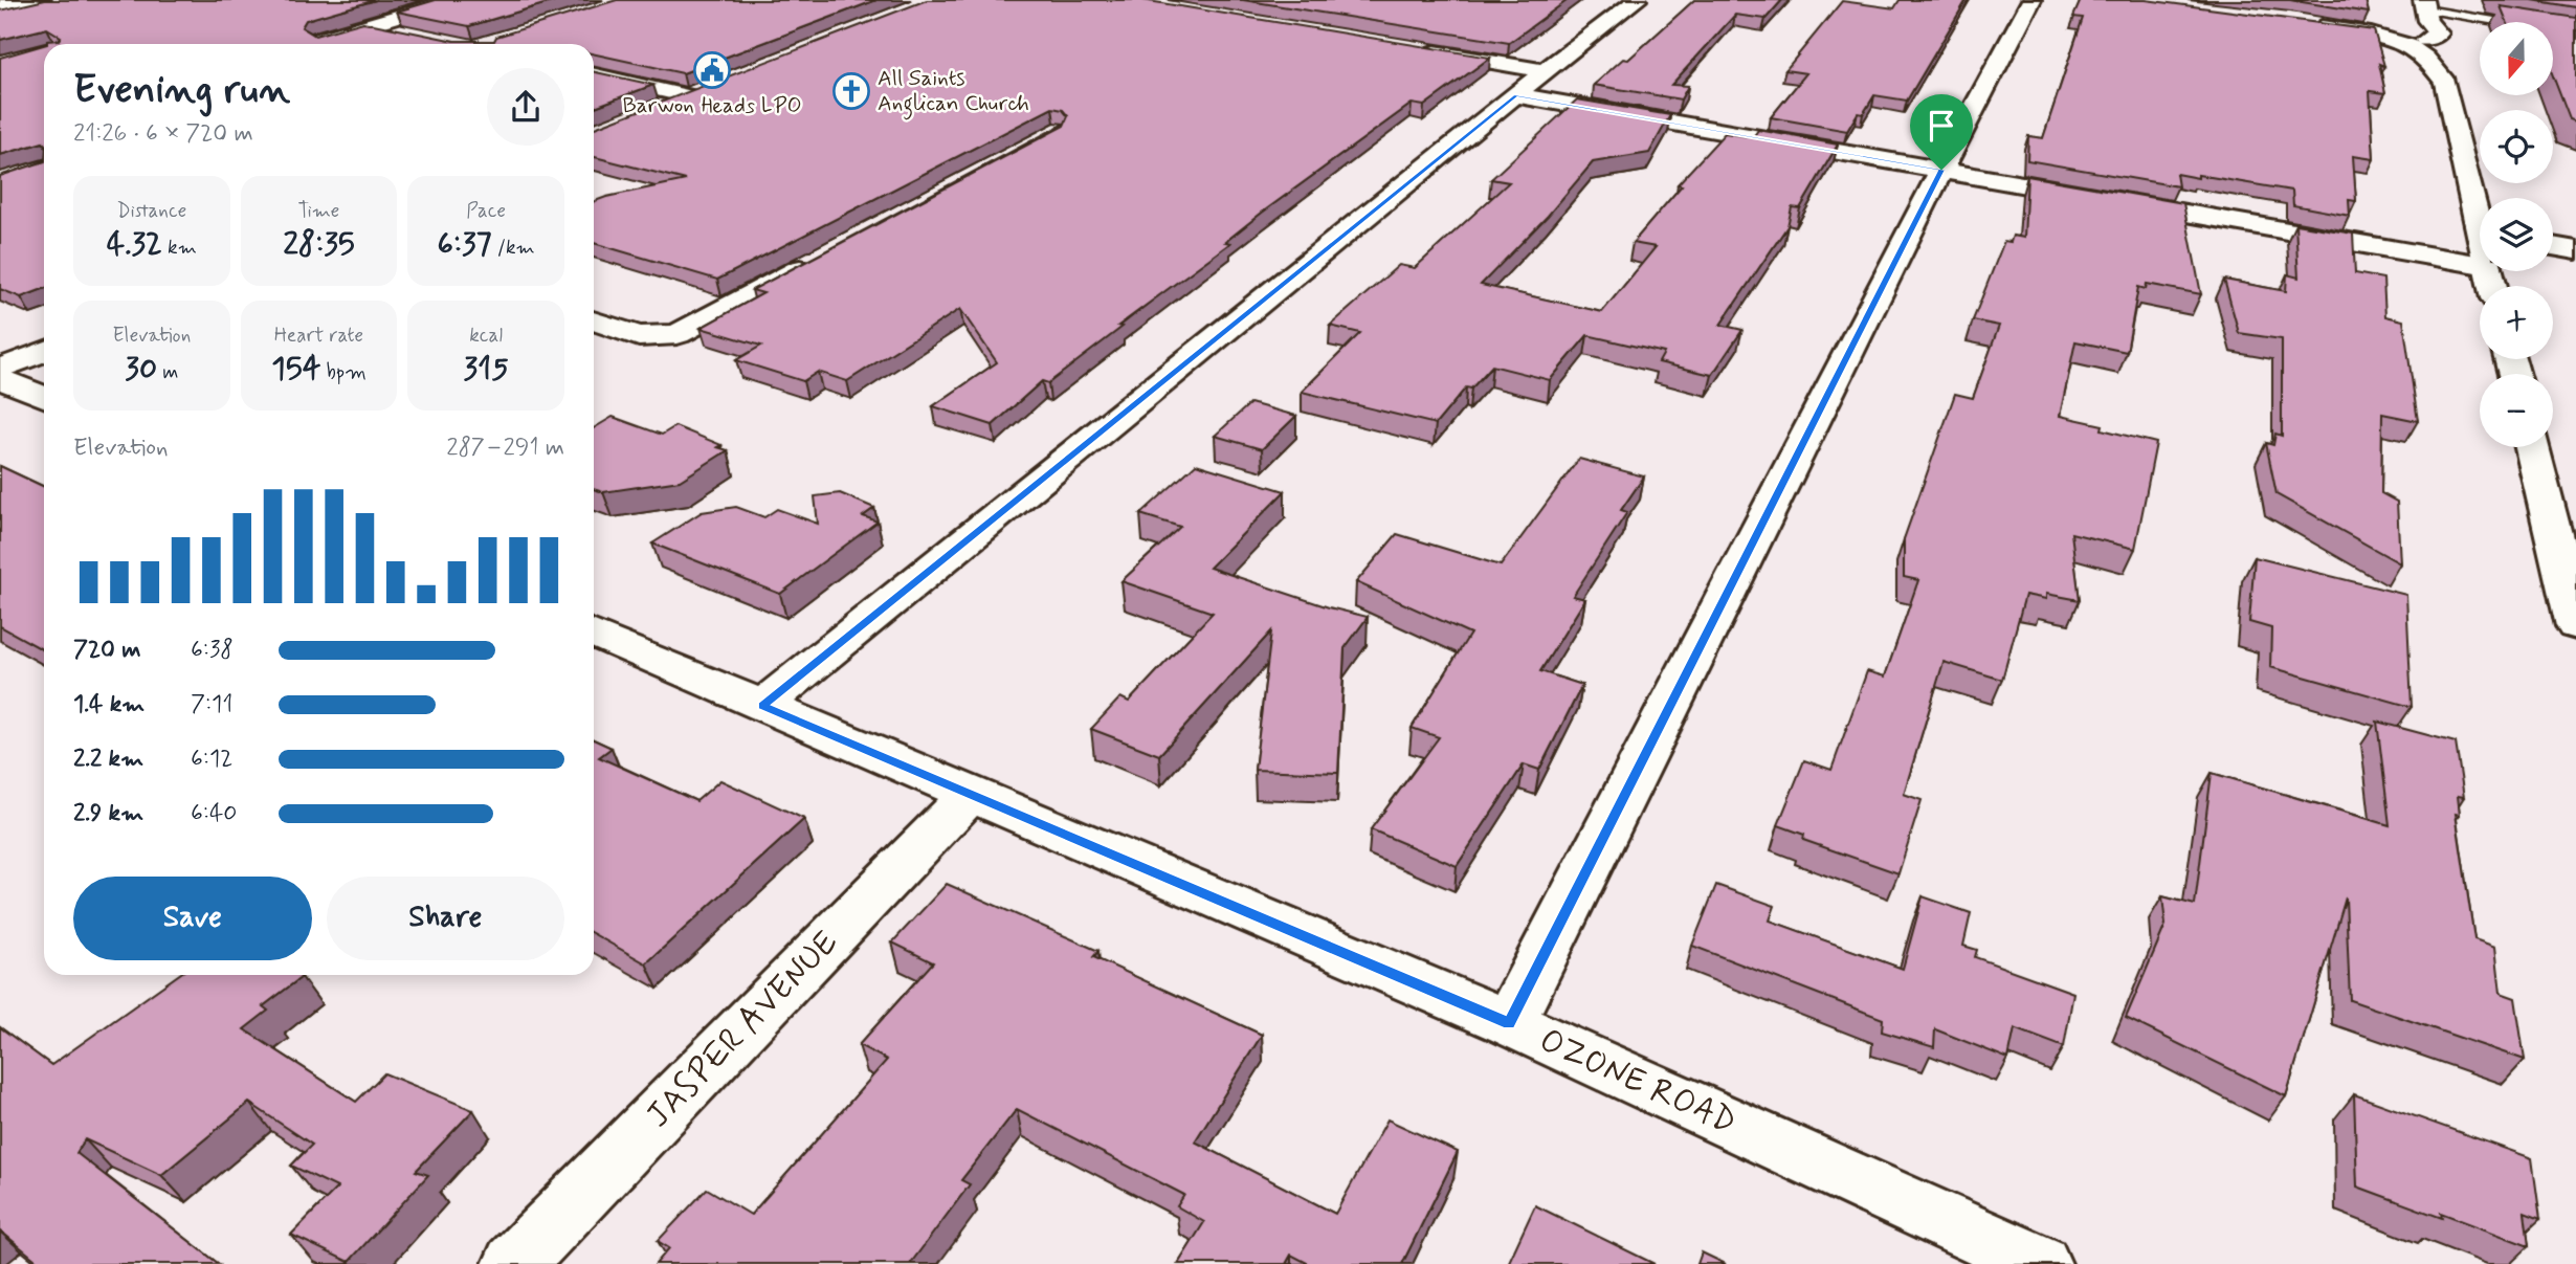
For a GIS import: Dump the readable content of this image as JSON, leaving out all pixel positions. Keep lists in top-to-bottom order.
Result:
{
  "streets": {
    "street": ["JASPER AVENUE", "OZONE ROAD"]
  },
  "crossings": [
    ["JASPER AVENUE", "OZONE ROAD"]
  ],
  "places": {
    "public building": ["Barwon Heads LPO"],
    "church": ["All Saints Anglican Church"]
  },
  "north": "bottom",
  "page": {
    "map_buttons": ["+", "−"],
    "heading": ["Evening run", "21:26 · 6 × 720 m"],
    "stats": [
      ["Distance", "4.32 km"],
      ["Time", "28:35"],
      ["Pace", "6:37 /km"],
      ["Elevation", "30 m"],
      ["Heart rate", "154 bpm"],
      ["kcal", "315"]
    ],
    "chart": ["Elevation", "287–291 m"],
    "list": [
      {
        "name": "720 m",
        "note": "6:38"
      },
      {
        "name": "1.4 km",
        "note": "7:11"
      },
      {
        "name": "2.2 km",
        "note": "6:12"
      },
      {
        "name": "2.9 km",
        "note": "6:40"
      }
    ],
    "buttons": ["Save", "Share"]
  }
}
